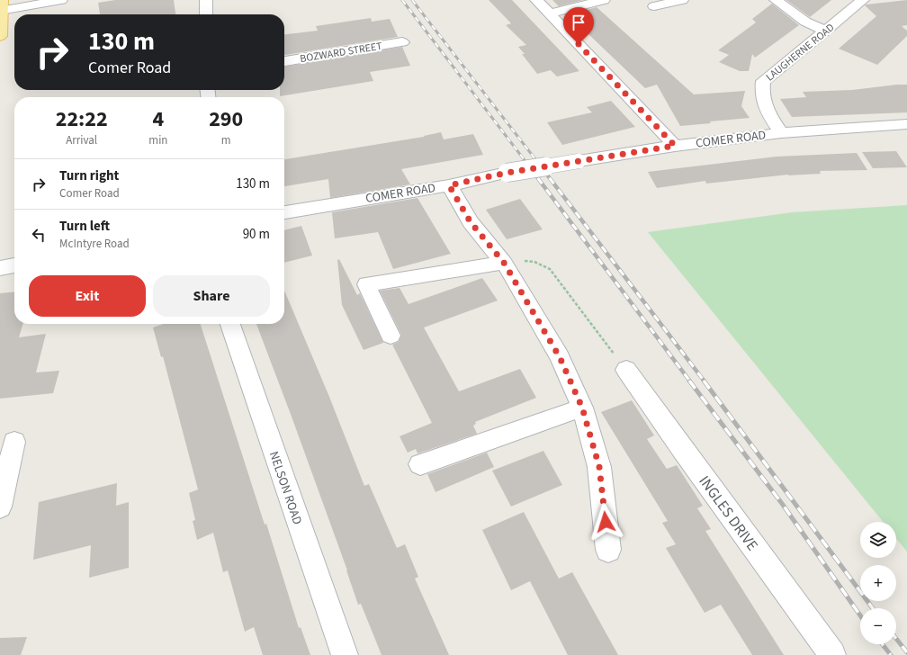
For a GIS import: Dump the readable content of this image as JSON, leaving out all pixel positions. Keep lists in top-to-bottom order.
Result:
{
  "streets": {
    "street": [
      "BOZWARD STREET",
      "LAUGHERNE ROAD",
      "COMER ROAD",
      "NELSON ROAD",
      "INGLES DRIVE"
    ]
  },
  "crossings": [
    ["LAUGHERNE ROAD", "COMER ROAD"]
  ],
  "page": {
    "turn": ["130 m", "Comer Road"],
    "eta": [
      "22:22",
      "Arrival",
      "4",
      "min",
      "290",
      "m"
    ],
    "list": [
      {
        "name": "Turn right",
        "note": "Comer Road",
        "value": "130 m"
      },
      {
        "name": "Turn left",
        "note": "McIntyre Road",
        "value": "90 m"
      }
    ],
    "buttons": ["Exit", "Share"],
    "map_buttons": ["+", "−"]
  }
}
